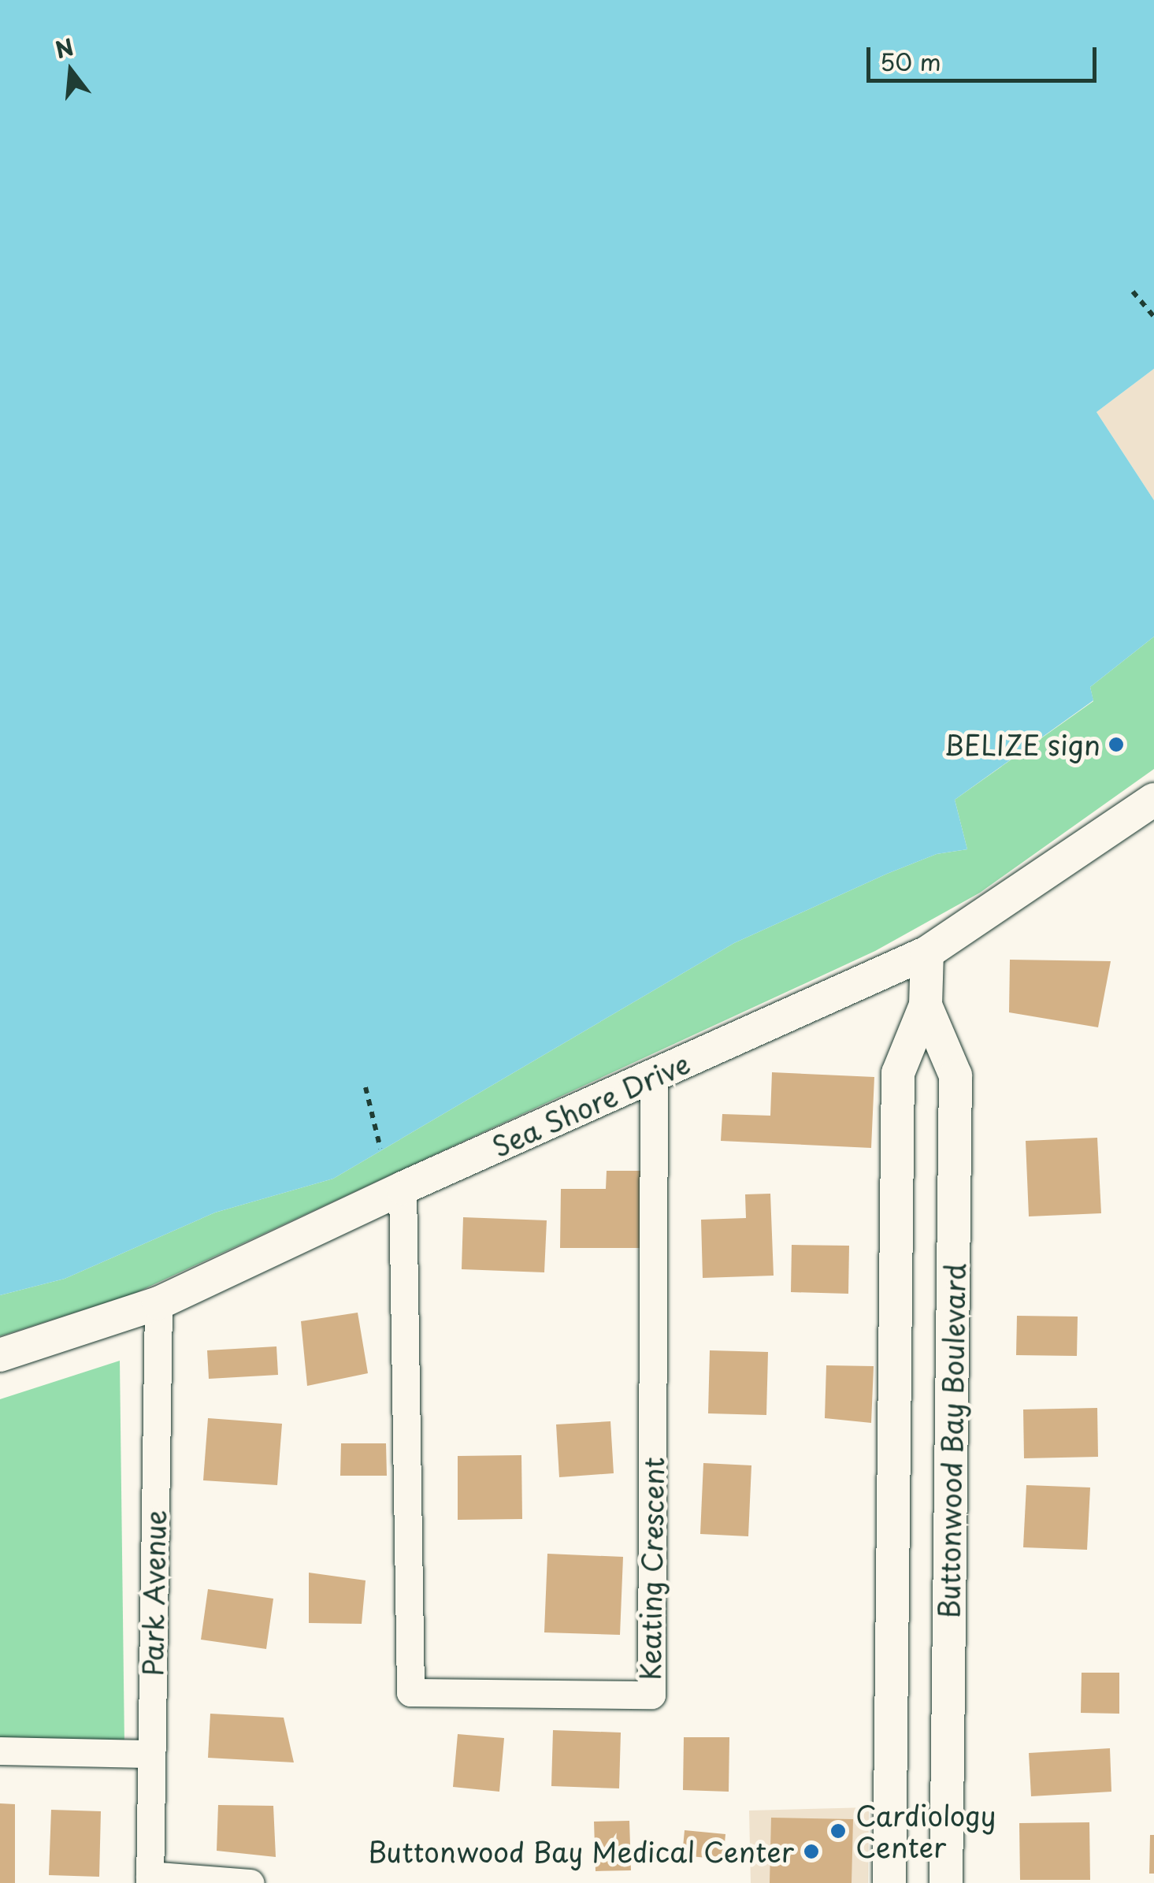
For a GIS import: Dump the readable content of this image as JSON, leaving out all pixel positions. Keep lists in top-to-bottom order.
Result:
{
  "streets": {
    "street": [
      "Sea Shore Drive",
      "Buttonwood Bay Boulevard",
      "Keating Crescent",
      "Park Avenue"
    ]
  },
  "crossings": [
    ["Sea Shore Drive", "Buttonwood Bay Boulevard"],
    ["Sea Shore Drive", "Keating Crescent"],
    ["Sea Shore Drive", "Park Avenue"]
  ],
  "places": ["BELIZE sign", "Cardiology Center", "Buttonwood Bay Medical Center"],
  "scale_bar": "50 m",
  "north": "top"
}
